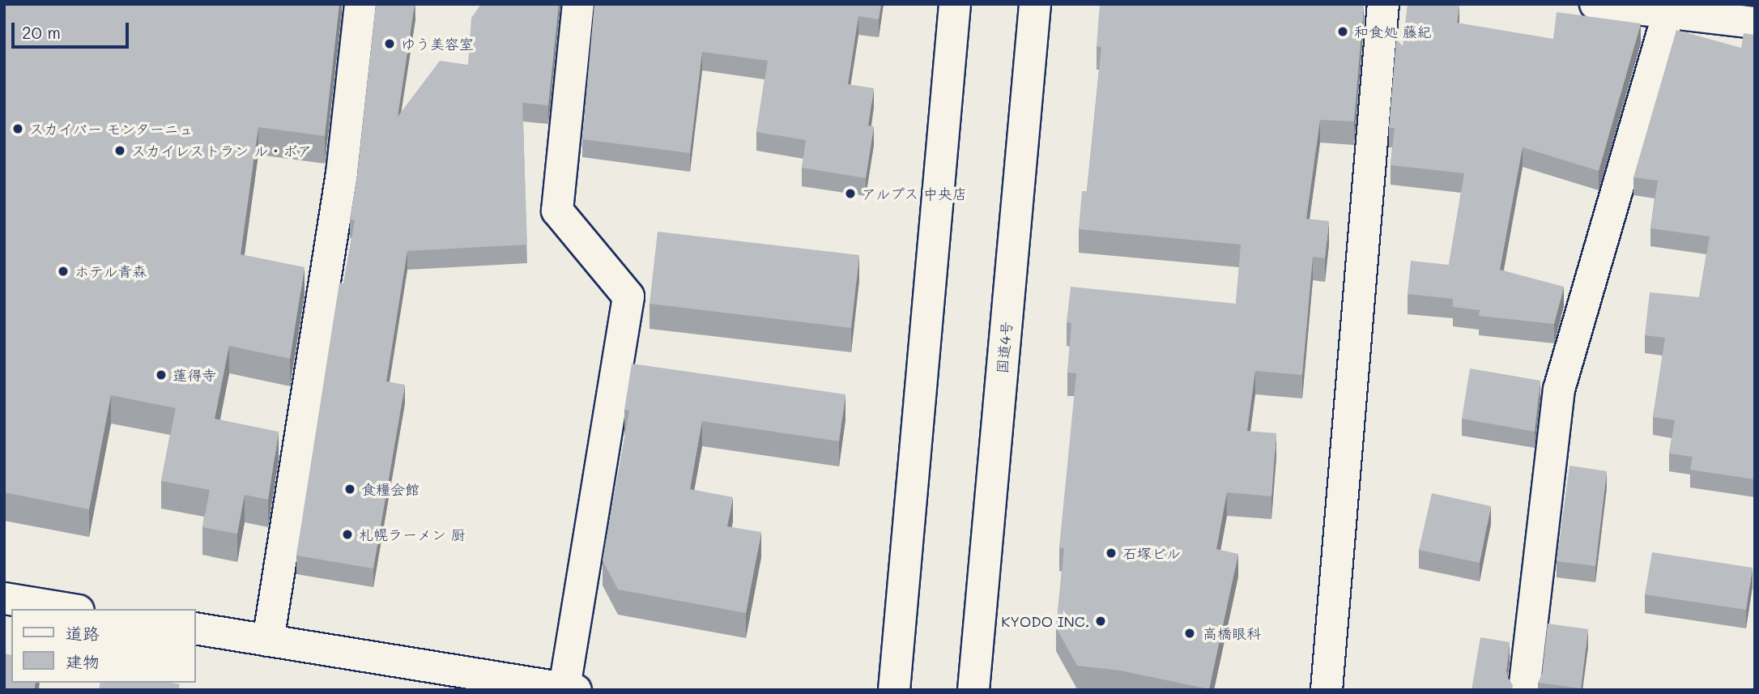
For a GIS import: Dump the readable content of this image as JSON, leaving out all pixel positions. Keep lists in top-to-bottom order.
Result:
{
  "streets": {
    "main road": ["国道4号"]
  },
  "places": [
    "和食処 藤紀",
    "ゆう美容室",
    "スカイバー モンターニュ",
    "スカイレストラン ル・ボア",
    "アルプス 中央店",
    "ホテル青森",
    "蓮得寺",
    "食糧会館",
    "札幌ラーメン 厨",
    "石塚ビル",
    "KYODO INC.",
    "高橋眼科"
  ],
  "legend": ["道路", "建物"],
  "scale_bar": "20 m"
}
